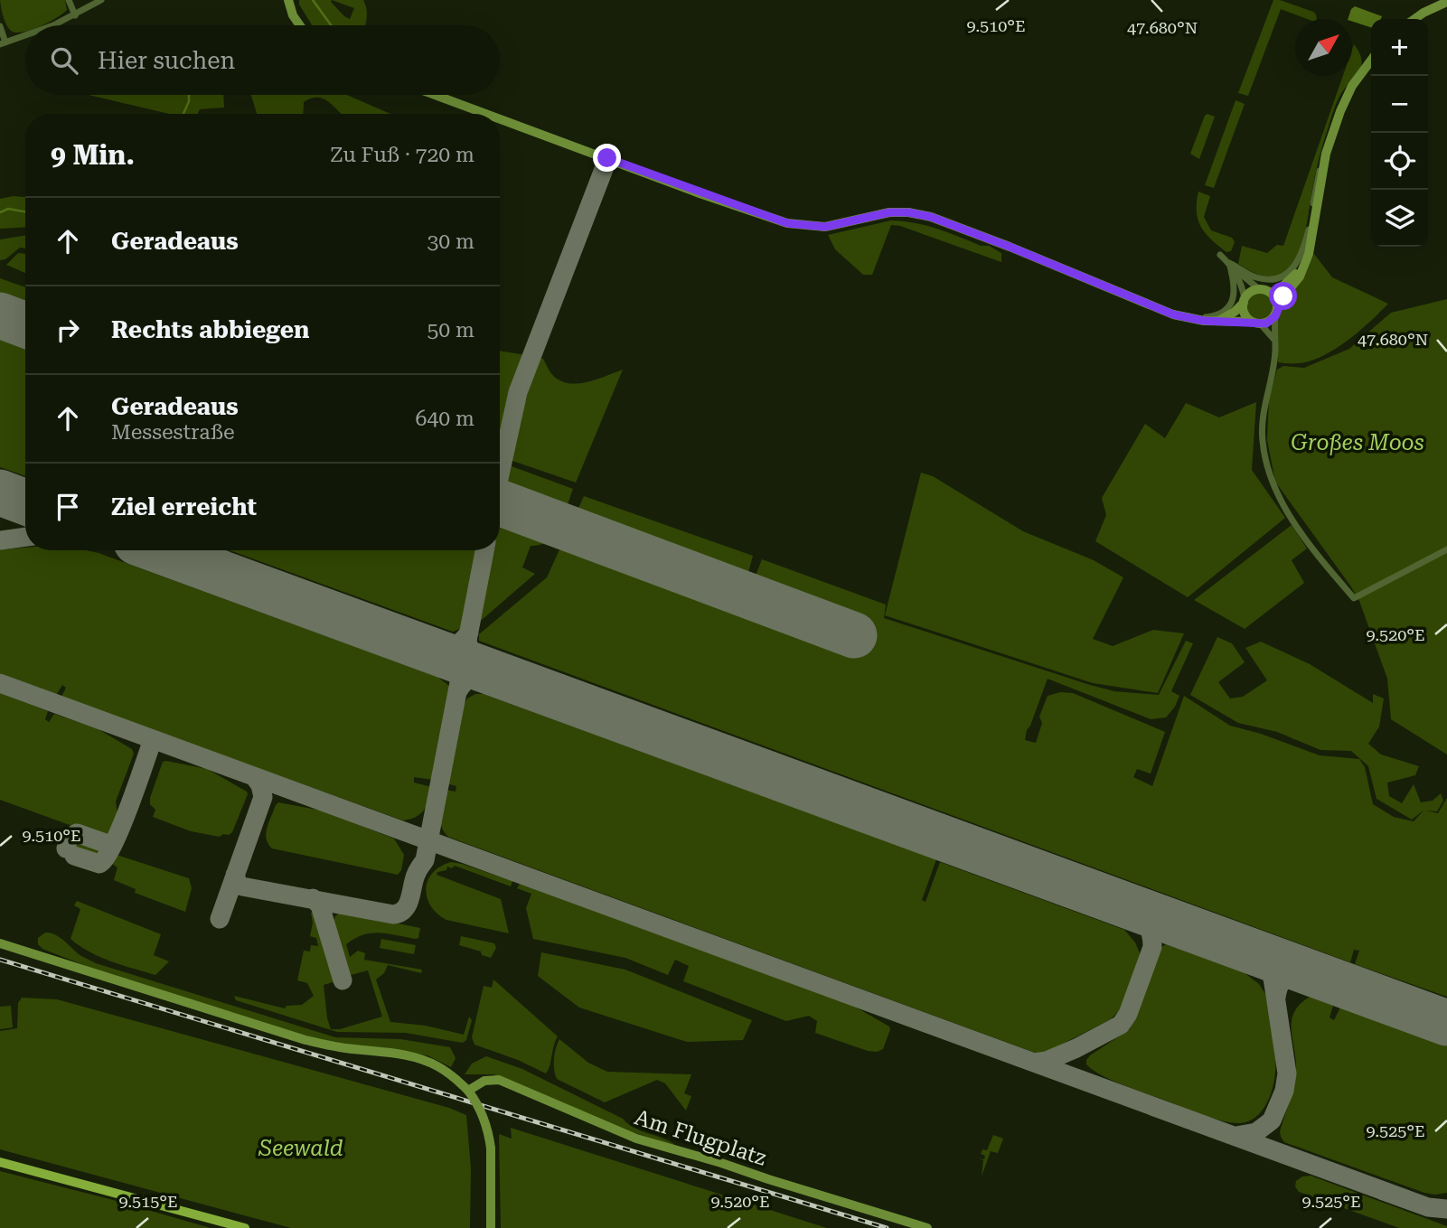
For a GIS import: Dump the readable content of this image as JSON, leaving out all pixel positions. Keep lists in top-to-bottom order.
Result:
{
  "streets": {
    "street": ["Am Flugplatz"]
  },
  "parks": ["Großes Moos", "Seewald"],
  "north": "top right",
  "page": {
    "map_buttons": ["+", "−"],
    "search": "Hier suchen",
    "heading": ["9 Min.", "Zu Fuß · 720 m"],
    "list": [
      ["Geradeaus", "30 m"],
      ["Rechts abbiegen", "50 m"],
      ["Geradeaus", "Messestraße", "640 m"],
      "Ziel erreicht"
    ]
  },
  "coordinates": [
    "9.510°E",
    "47.680°N",
    "9.520°E",
    "9.525°E",
    "9.515°E"
  ]
}
